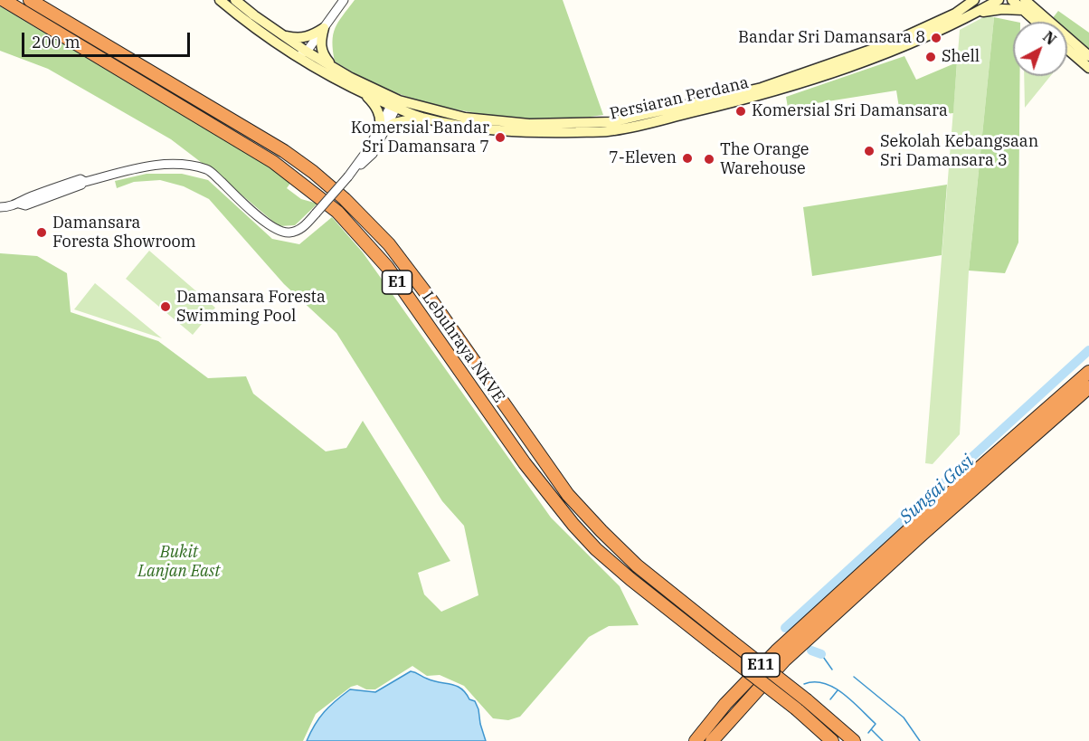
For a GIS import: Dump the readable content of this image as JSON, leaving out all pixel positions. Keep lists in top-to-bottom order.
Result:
{
  "streets": {
    "highway": ["E1", "Lebuhraya NKVE", "E11"],
    "main road": ["Persiaran Perdana"]
  },
  "water": ["Sungai Gasi"],
  "parks": ["Bukit Lanjan East"],
  "places": [
    "Bandar Sri Damansara 8",
    "Shell",
    "Komersial Sri Damansara",
    "Komersial Bandar Sri Damansara 7",
    "Sekolah Kebangsaan Sri Damansara 3",
    "7-Eleven",
    "The Orange Warehouse",
    "Damansara Foresta Showroom",
    "Damansara Foresta Swimming Pool"
  ],
  "scale_bar": "200 m",
  "north": "top right"
}
